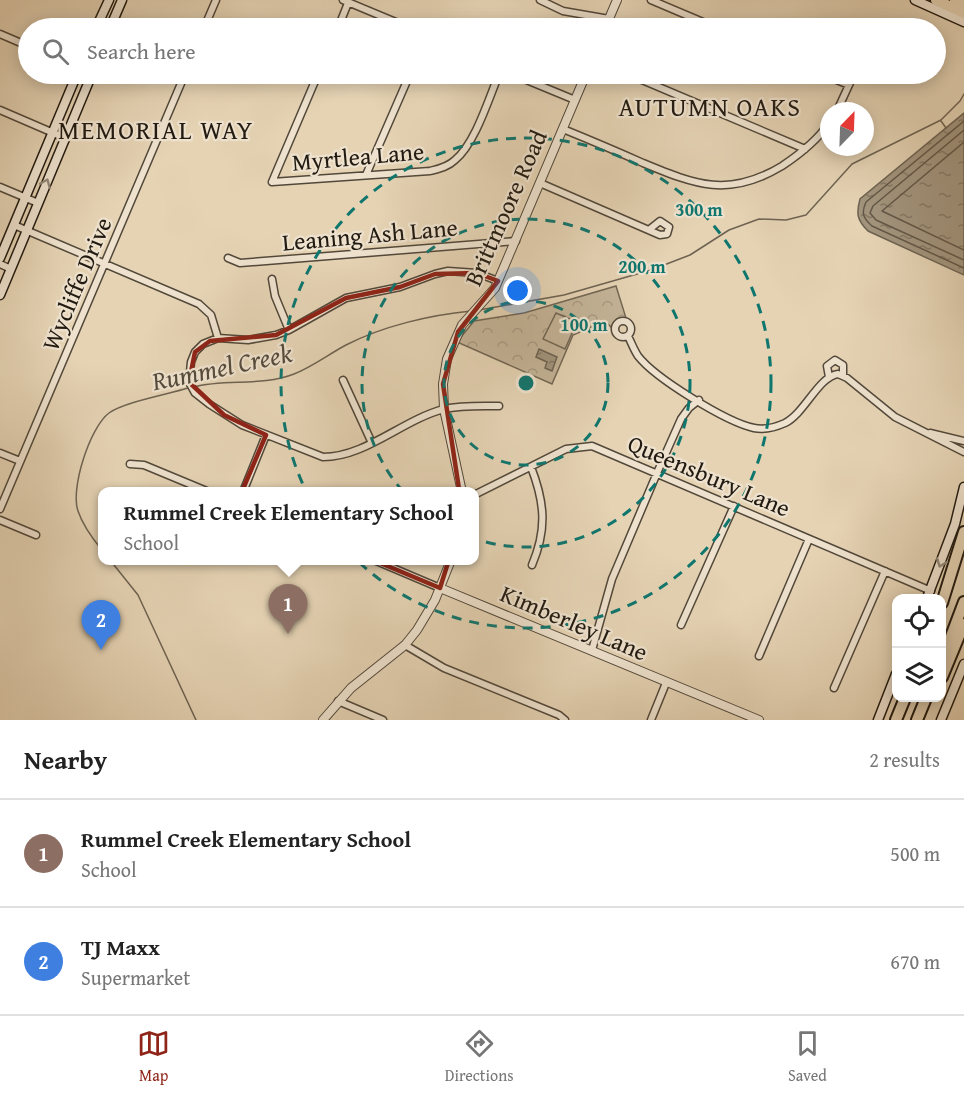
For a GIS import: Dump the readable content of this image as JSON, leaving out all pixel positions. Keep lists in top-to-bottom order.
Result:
{
  "streets": {
    "street": [
      "Myrtlea Lane",
      "Brittmoore Road",
      "Leaning Ash Lane",
      "Wycliffe Drive",
      "Queensbury Lane",
      "Kimberley Lane"
    ]
  },
  "crossings": [
    ["Brittmoore Road", "Leaning Ash Lane"]
  ],
  "districts": ["AUTUMN OAKS", "MEMORIAL WAY"],
  "water": ["Rummel Creek"],
  "north": "top right",
  "page": {
    "search": "Search here",
    "popup": ["Rummel Creek Elementary School", "School"],
    "pins": ["1", "2"],
    "heading": ["Nearby", "2 results"],
    "list": [
      {
        "mark": "1",
        "name": "Rummel Creek Elementary School",
        "note": "School",
        "value": "500 m"
      },
      {
        "mark": "2",
        "name": "TJ Maxx",
        "note": "Supermarket",
        "value": "670 m"
      }
    ],
    "nav": ["Map", "Directions", "Saved"]
  },
  "rings": ["300 m", "200 m", "100 m"]
}
